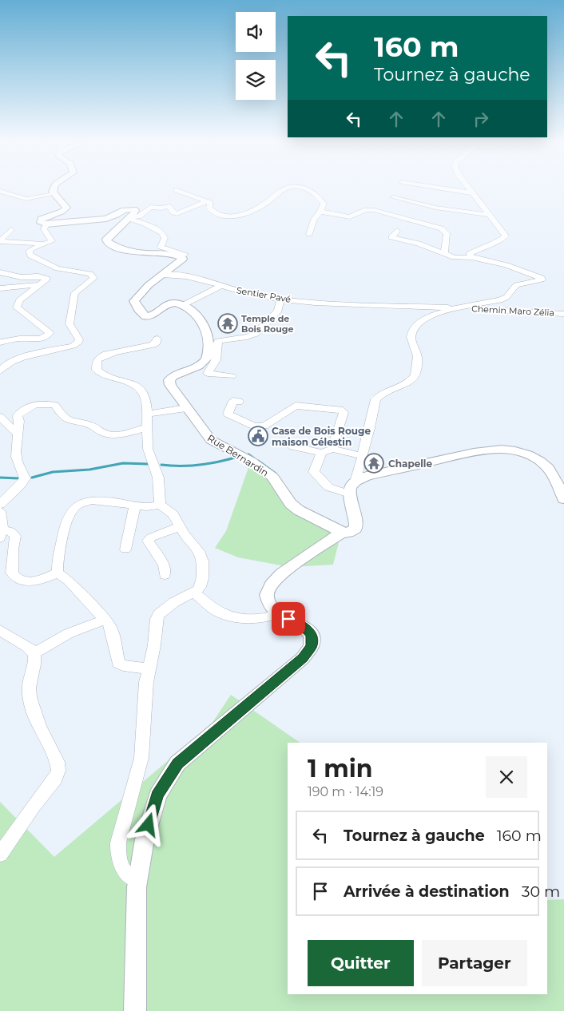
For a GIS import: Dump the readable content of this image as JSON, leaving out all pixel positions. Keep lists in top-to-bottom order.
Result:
{
  "streets": {
    "main road": ["Rue Bernardin"],
    "street": ["Sentier Pavé", "Chemin Maro Zélia"]
  },
  "crossings": [
    ["Sentier Pavé", "Chemin Maro Zélia"]
  ],
  "places": {
    "temple": ["Temple de Bois Rouge", "Chapelle"],
    "public building": ["Case de Bois Rouge maison Célestin"]
  },
  "page": {
    "turn": ["160 m", "Tournez à gauche"],
    "heading": ["1 min", "190 m · 14:19"],
    "list": [
      {
        "name": "Tournez à gauche",
        "value": "160 m"
      },
      {
        "name": "Arrivée à destination",
        "value": "30 m"
      }
    ],
    "buttons": ["Quitter", "Partager"]
  }
}
